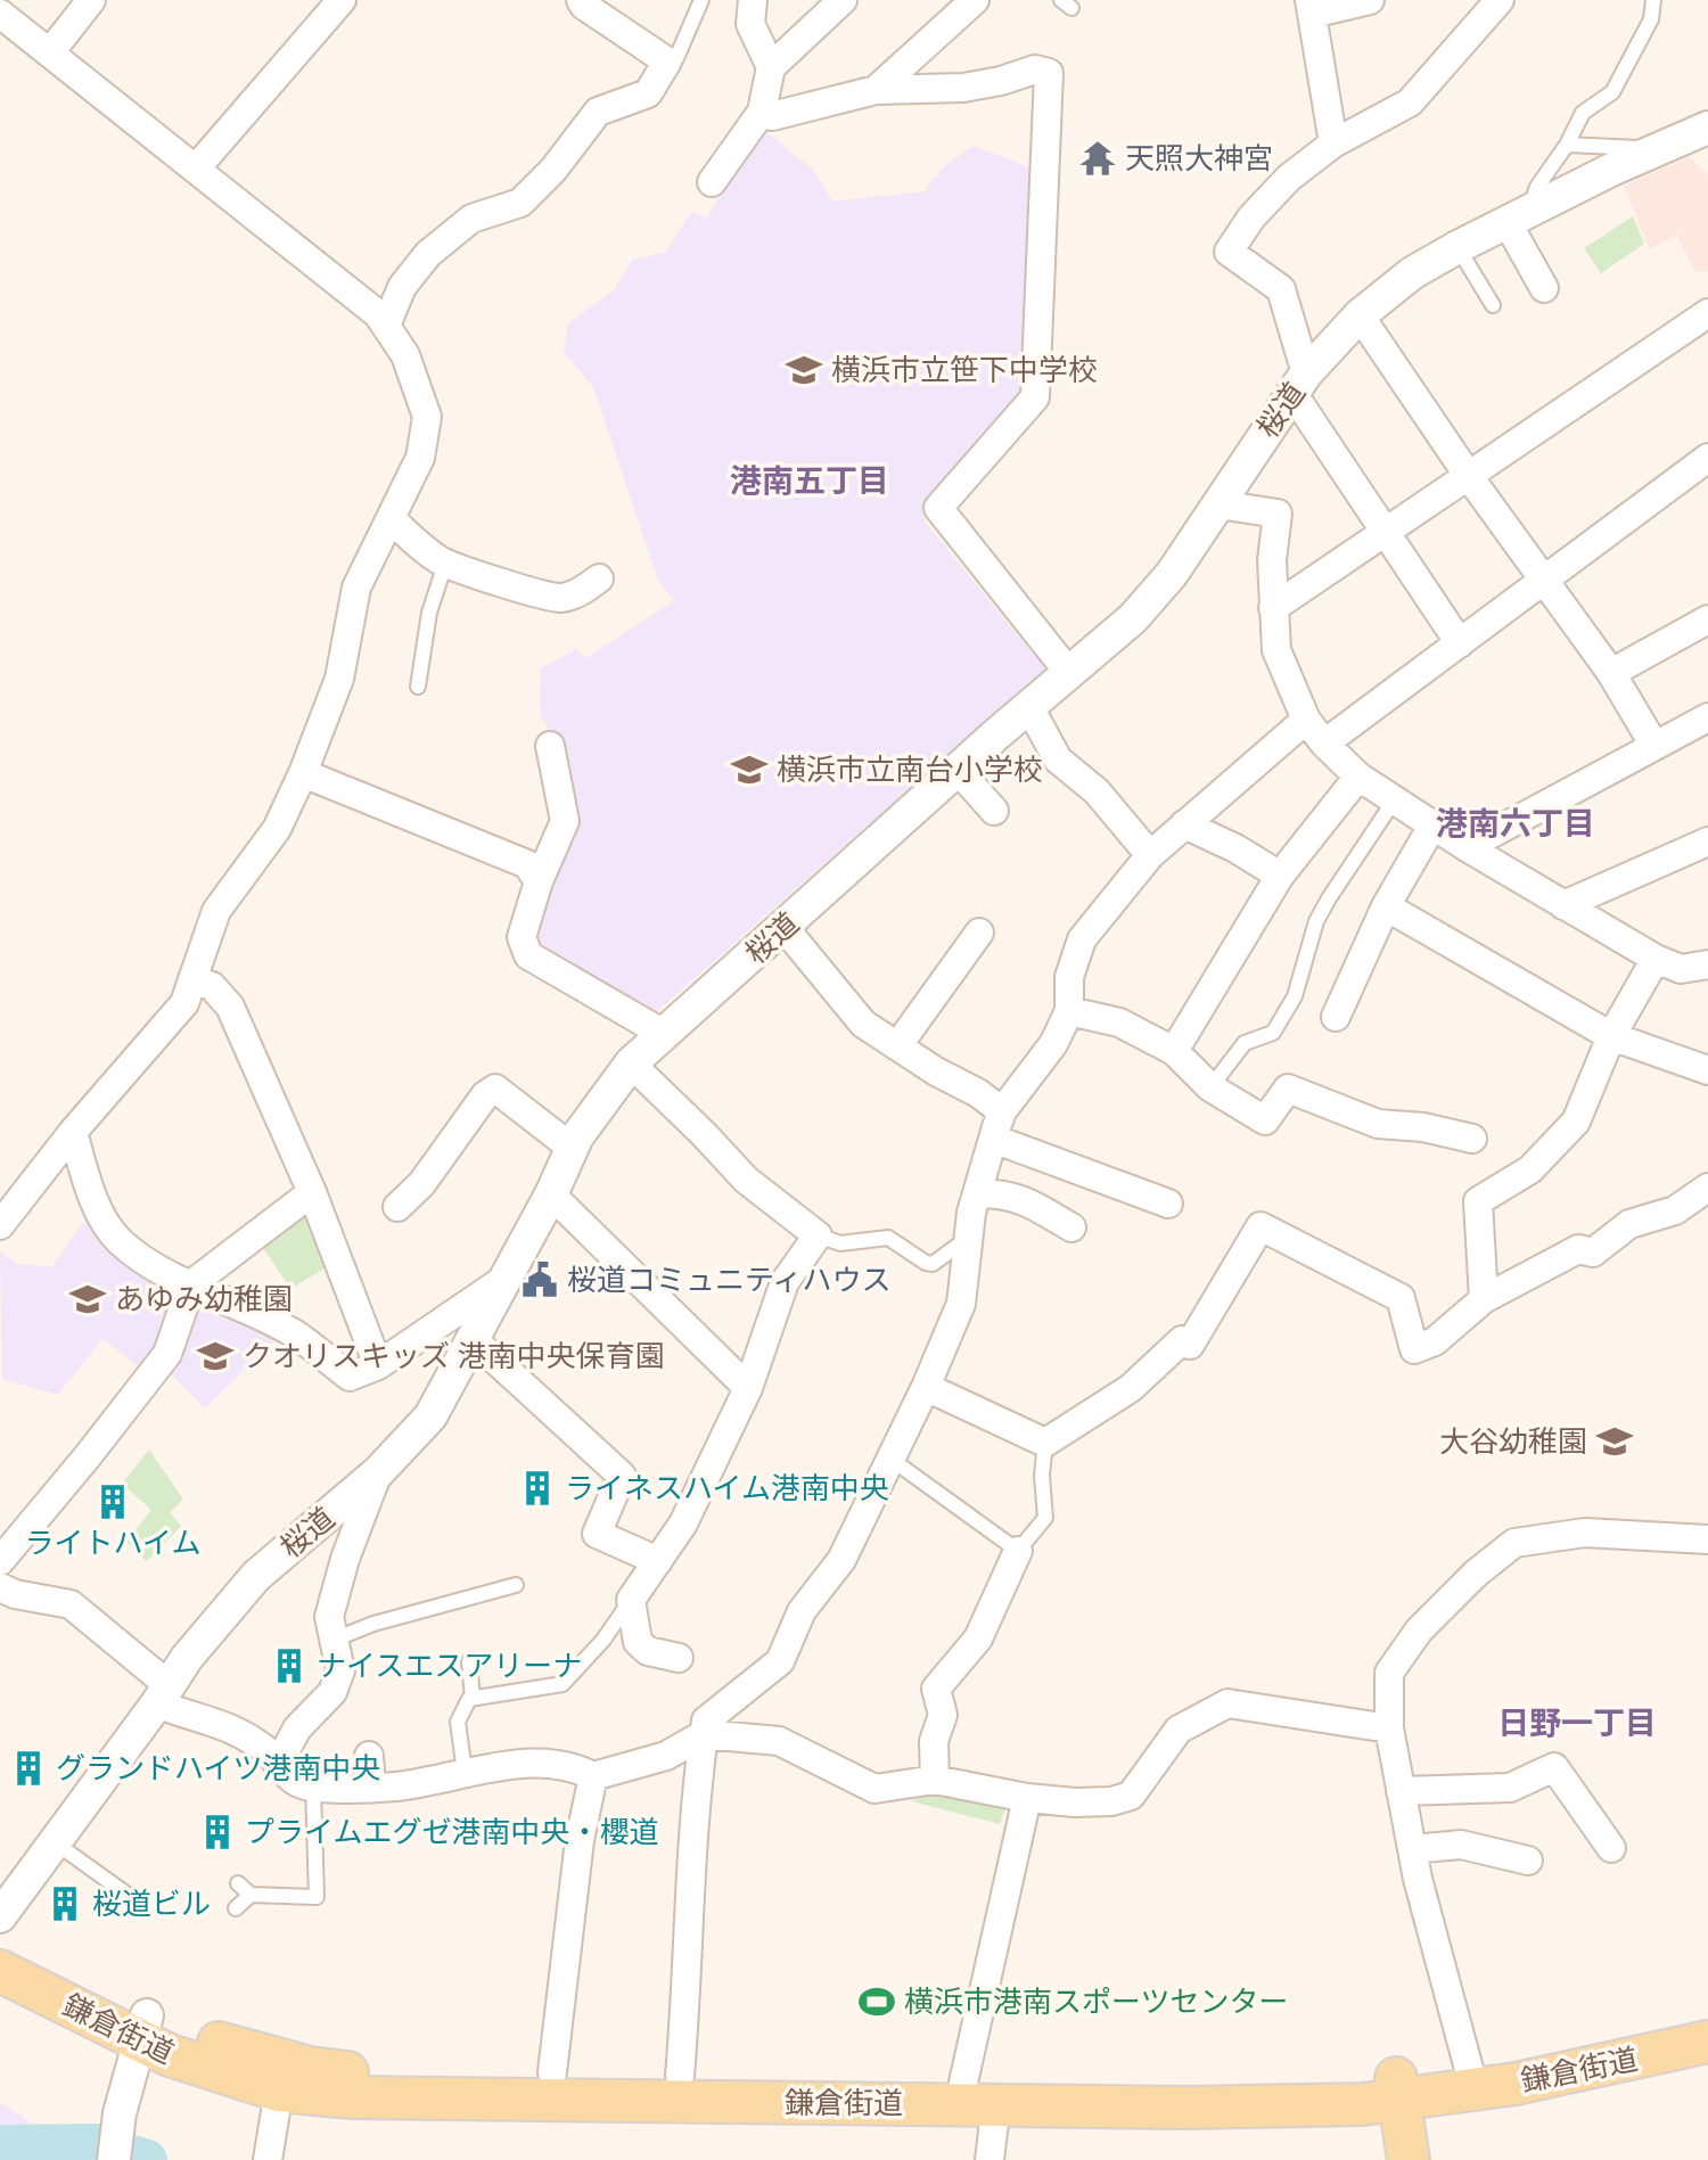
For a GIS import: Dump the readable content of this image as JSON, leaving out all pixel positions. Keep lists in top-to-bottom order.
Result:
{
  "streets": {
    "main road": ["鎌倉街道"],
    "street": ["桜道"]
  },
  "districts": ["港南五丁目", "港南六丁目", "日野一丁目"],
  "places": {
    "temple": ["天照大神宮"],
    "school or university": [
      "横浜市立笹下中学校",
      "横浜市立南台小学校",
      "あゆみ幼稚園",
      "クオリスキッズ 港南中央保育園",
      "大谷幼稚園"
    ],
    "public building": ["桜道コミュニティハウス"],
    "building": [
      "ライネスハイム港南中央",
      "ライトハイム",
      "ナイスエスアリーナ",
      "グランドハイツ港南中央",
      "プライムエグゼ港南中央・櫻道",
      "桜道ビル"
    ],
    "sports": ["横浜市港南スポーツセンター"]
  }
}
